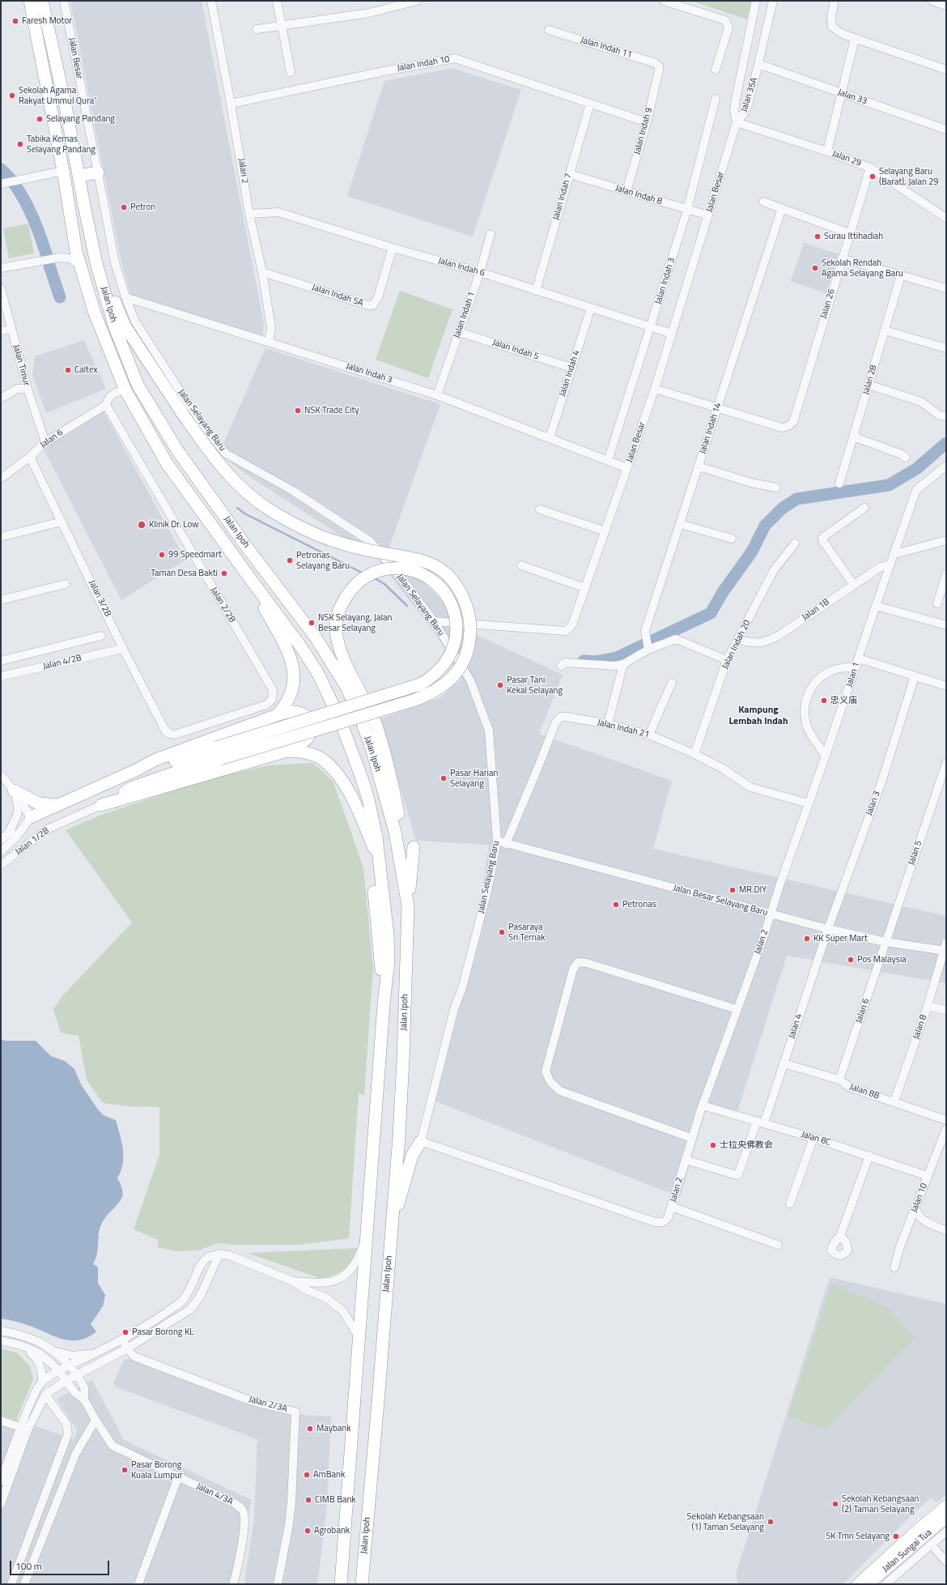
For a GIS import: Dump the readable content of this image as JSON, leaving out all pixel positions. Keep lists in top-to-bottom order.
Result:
{
  "streets": {
    "highway": ["Jalan Ipoh"],
    "main road": ["Jalan Sungai Tua"],
    "street": [
      "Jalan Indah 11",
      "Jalan Besar",
      "Jalan Indah 10",
      "Jalan 35A",
      "Jalan 33",
      "Jalan Indah 9",
      "Jalan 29",
      "Jalan 2",
      "Jalan Indah 8",
      "Jalan Indah 7",
      "Jalan Indah 6",
      "Jalan Indah 3",
      "Jalan Indah 5A",
      "Jalan 26",
      "Jalan Indah 1",
      "Jalan Indah 5",
      "Jalan Timur",
      "Jalan Indah 4",
      "Jalan 28",
      "Jalan Selayang Baru",
      "Jalan Indah 14",
      "Jalan 6",
      "Jalan 3/2B",
      "Jalan 2/2B",
      "Jalan 1B",
      "Jalan Indah 20",
      "Jalan 4/2B",
      "Jalan 1",
      "Jalan Indah 21",
      "Jalan 3",
      "Jalan 1/2B",
      "Jalan 5",
      "Jalan Besar Selayang Baru",
      "Jalan 4",
      "Jalan 8",
      "Jalan 8B",
      "Jalan 8C",
      "Jalan 10",
      "Jalan 2/3A",
      "Jalan 4/3A"
    ]
  },
  "crossings": [
    ["Jalan Indah 11", "Jalan Indah 9"],
    ["Jalan Besar", "Jalan 35A"],
    ["Jalan Besar", "Jalan 29"],
    ["Jalan Besar", "Jalan Indah 8"],
    ["Jalan Besar", "Jalan Indah 6"],
    ["Jalan Besar", "Jalan Indah 3"],
    ["Jalan Besar", "Jalan Selayang Baru"],
    ["Jalan Indah 10", "Jalan Indah 9"],
    ["Jalan Indah 10", "Jalan 2"],
    ["Jalan Indah 10", "Jalan Indah 7"],
    ["Jalan 35A", "Jalan 33"],
    ["Jalan 35A", "Jalan 29"],
    ["Jalan Indah 9", "Jalan Indah 8"],
    ["Jalan 29", "Jalan 26"],
    ["Jalan 2", "Jalan Indah 6"],
    ["Jalan 2", "Jalan Indah 3"],
    ["Jalan 2", "Jalan Indah 5A"],
    ["Jalan 2", "Jalan Selayang Baru"],
    ["Jalan 2", "Jalan 1"],
    ["Jalan 2", "Jalan Besar Selayang Baru"],
    ["Jalan 2", "Jalan 4"],
    ["Jalan 2", "Jalan 8C"],
    ["Jalan Indah 8", "Jalan Indah 7"],
    ["Jalan Indah 8", "Jalan Indah 3"],
    ["Jalan Indah 7", "Jalan Indah 6"],
    ["Jalan Indah 6", "Jalan Indah 3"],
    ["Jalan Indah 6", "Jalan Indah 5A"],
    ["Jalan Indah 6", "Jalan Indah 1"],
    ["Jalan Indah 6", "Jalan Indah 4"],
    ["Jalan Indah 3", "Jalan Indah 1"],
    ["Jalan Indah 3", "Jalan Indah 4"],
    ["Jalan Indah 3", "Jalan Selayang Baru"],
    ["Jalan 26", "Jalan Indah 14"],
    ["Jalan Indah 1", "Jalan Indah 5"],
    ["Jalan Indah 5", "Jalan Indah 4"],
    ["Jalan Timur", "Jalan 6"],
    ["Jalan Selayang Baru", "Jalan Besar Selayang Baru"],
    ["Jalan 6", "Jalan 3/2B"],
    ["Jalan 6", "Jalan 2/2B"],
    ["Jalan 6", "Jalan 5"],
    ["Jalan 6", "Jalan Besar Selayang Baru"],
    ["Jalan 6", "Jalan 8B"],
    ["Jalan 3/2B", "Jalan 2/2B"],
    ["Jalan 3/2B", "Jalan 4/2B"],
    ["Jalan 1B", "Jalan Indah 20"],
    ["Jalan 1B", "Jalan 1"],
    ["Jalan Indah 20", "Jalan Indah 21"],
    ["Jalan 1", "Jalan Indah 21"],
    ["Jalan 1", "Jalan Besar Selayang Baru"],
    ["Jalan Indah 21", "Jalan Besar Selayang Baru"],
    ["Jalan 3", "Jalan Besar Selayang Baru"],
    ["Jalan 3", "Jalan 4"],
    ["Jalan 5", "Jalan Besar Selayang Baru"],
    ["Jalan Besar Selayang Baru", "Jalan 4"],
    ["Jalan Besar Selayang Baru", "Jalan 8"],
    ["Jalan 4", "Jalan 8B"],
    ["Jalan 4", "Jalan 8C"],
    ["Jalan 8", "Jalan 8B"],
    ["Jalan 8C", "Jalan 10"]
  ],
  "districts": ["Kampung Lembah Indah"],
  "places": [
    "Faresh Motor",
    "Sekolah Agama Rakyat Ummul Qura'",
    "Selayang Pandang",
    "Tabika Kemas Selayang Pandang",
    "Selayang Baru (Barat), Jalan 29",
    "Petron",
    "Surau Ittihadiah",
    "Sekolah Rendah Agama Selayang Baru",
    "Caltex",
    "NSK Trade City",
    "Klinik Dr. Low",
    "99 Speedmart",
    "Petronas Selayang Baru",
    "Taman Desa Bakti",
    "NSK Selayang, Jalan Besar Selayang",
    "Pasar Tani Kekal Selayang",
    "忠义庙",
    "Pasar Harian Selayang",
    "MR.DIY",
    "Petronas",
    "Pasaraya Sri Ternak",
    "KK Super Mart",
    "Pos Malaysia",
    "士拉央佛教会",
    "Pasar Borong KL",
    "Maybank",
    "Pasar Borong Kuala Lumpur",
    "AmBank",
    "CIMB Bank",
    "Sekolah Kebangsaan (2) Taman Selayang",
    "Sekolah Kebangsaan (1) Taman Selayang",
    "Agrobank",
    "SK Tmn Selayang"
  ],
  "scale_bar": "100 m"
}
